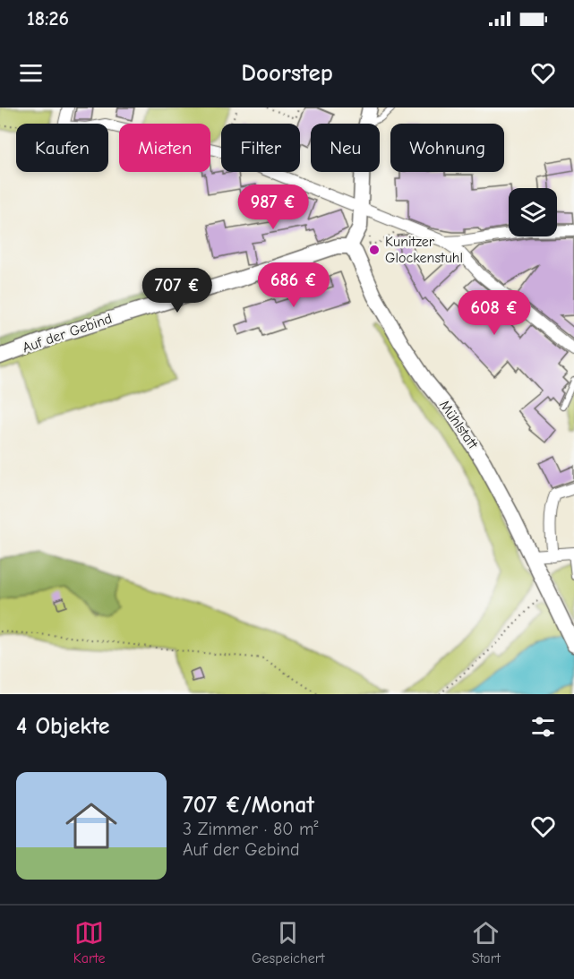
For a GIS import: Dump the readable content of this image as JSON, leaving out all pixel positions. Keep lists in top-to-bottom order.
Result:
{
  "streets": {
    "street": ["Auf der Gebind", "Mühlstatt"]
  },
  "crossings": [
    ["Auf der Gebind", "Mühlstatt"]
  ],
  "places": ["Kunitzer Glockenstuhl"],
  "page": {
    "status": "18:26",
    "header": "Doorstep",
    "chip": [
      "Kaufen",
      "Mieten",
      "Filter",
      "Neu",
      "Wohnung"
    ],
    "price": [
      "987 €",
      "686 €",
      "707 €",
      "608 €"
    ],
    "heading": "4 Objekte",
    "list": [
      {
        "name": "707 €/Monat",
        "note": "3 Zimmer · 80 m² · Auf der Gebind"
      }
    ],
    "tabs": ["Karte", "Gespeichert", "Start"]
  }
}
